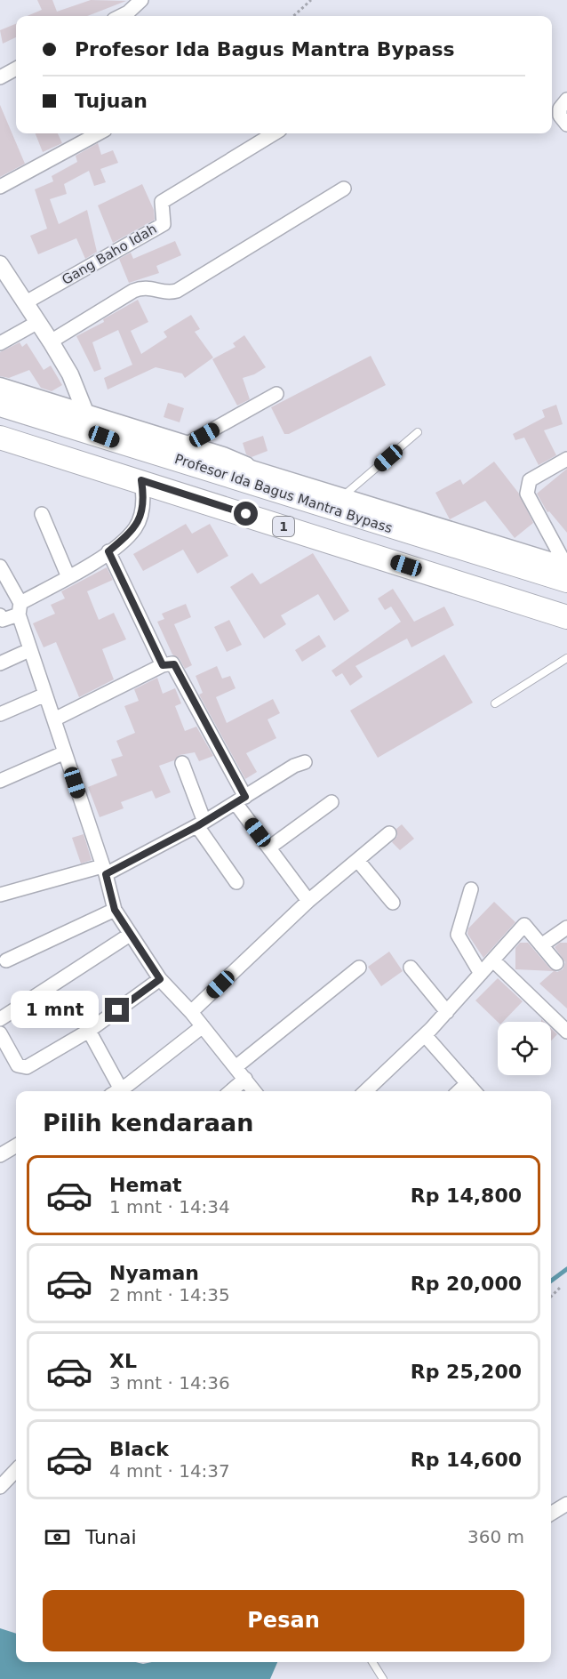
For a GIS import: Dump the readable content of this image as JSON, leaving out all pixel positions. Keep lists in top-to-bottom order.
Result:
{
  "streets": {
    "highway": ["Profesor Ida Bagus Mantra Bypass", "1"],
    "street": ["Gang Baho Idah"]
  },
  "page": {
    "banner": ["Profesor Ida Bagus Mantra Bypass", "Tujuan"],
    "bubble": "1 mnt",
    "heading": "Pilih kendaraan",
    "list": [
      {
        "name": "Hemat",
        "note": "1 mnt · 14:34",
        "value": "Rp 14,800"
      },
      {
        "name": "Nyaman",
        "note": "2 mnt · 14:35",
        "value": "Rp 20,000"
      },
      {
        "name": "XL",
        "note": "3 mnt · 14:36",
        "value": "Rp 25,200"
      },
      {
        "name": "Black",
        "note": "4 mnt · 14:37",
        "value": "Rp 14,600"
      }
    ],
    "pay": ["Tunai", "360 m"],
    "buttons": "Pesan"
  }
}
